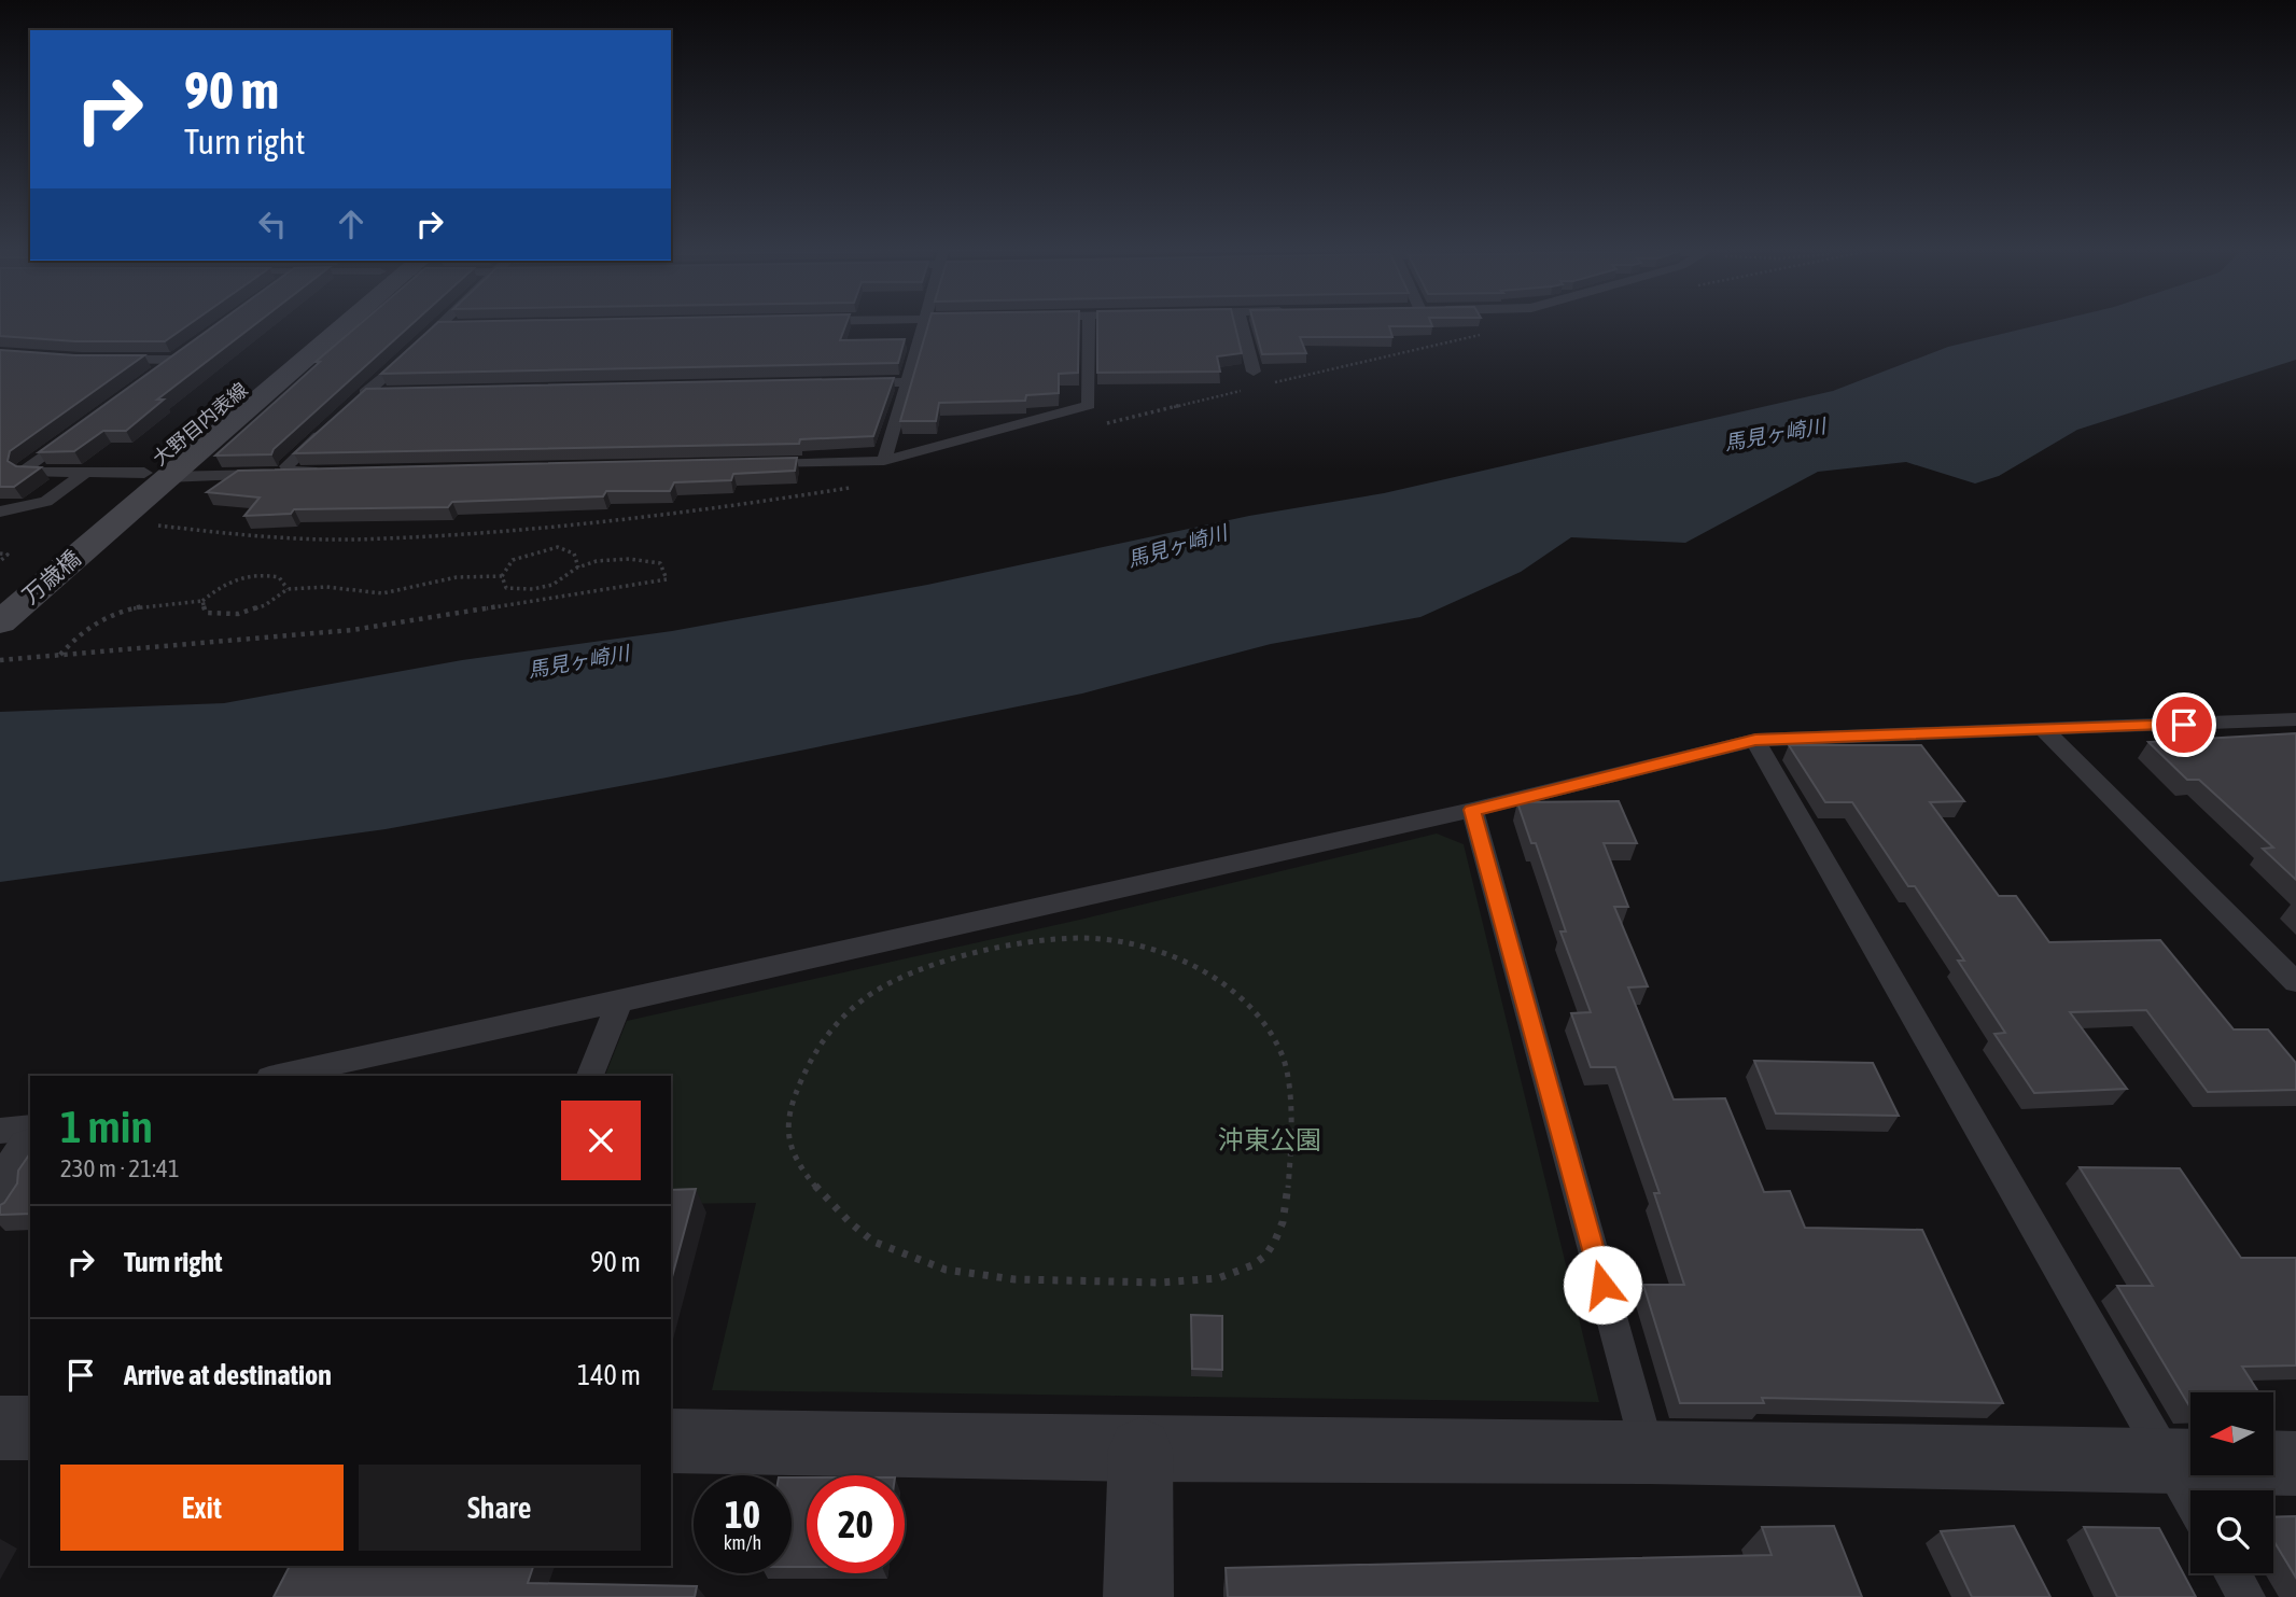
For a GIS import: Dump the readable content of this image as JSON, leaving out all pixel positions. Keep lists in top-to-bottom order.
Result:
{
  "streets": {
    "main road": ["大野目内表線", "万歳橋"]
  },
  "crossings": [
    ["大野目内表線", "万歳橋"]
  ],
  "water": ["馬見ヶ崎川"],
  "parks": ["沖東公園"],
  "north": "left",
  "page": {
    "turn": ["90 m", "Turn right"],
    "heading": ["1 min", "230 m · 21:41"],
    "list": [
      {
        "name": "Turn right",
        "value": "90 m"
      },
      {
        "name": "Arrive at destination",
        "value": "140 m"
      }
    ],
    "buttons": ["Exit", "Share"],
    "speed": "10 km/h",
    "limit": "20"
  }
}
